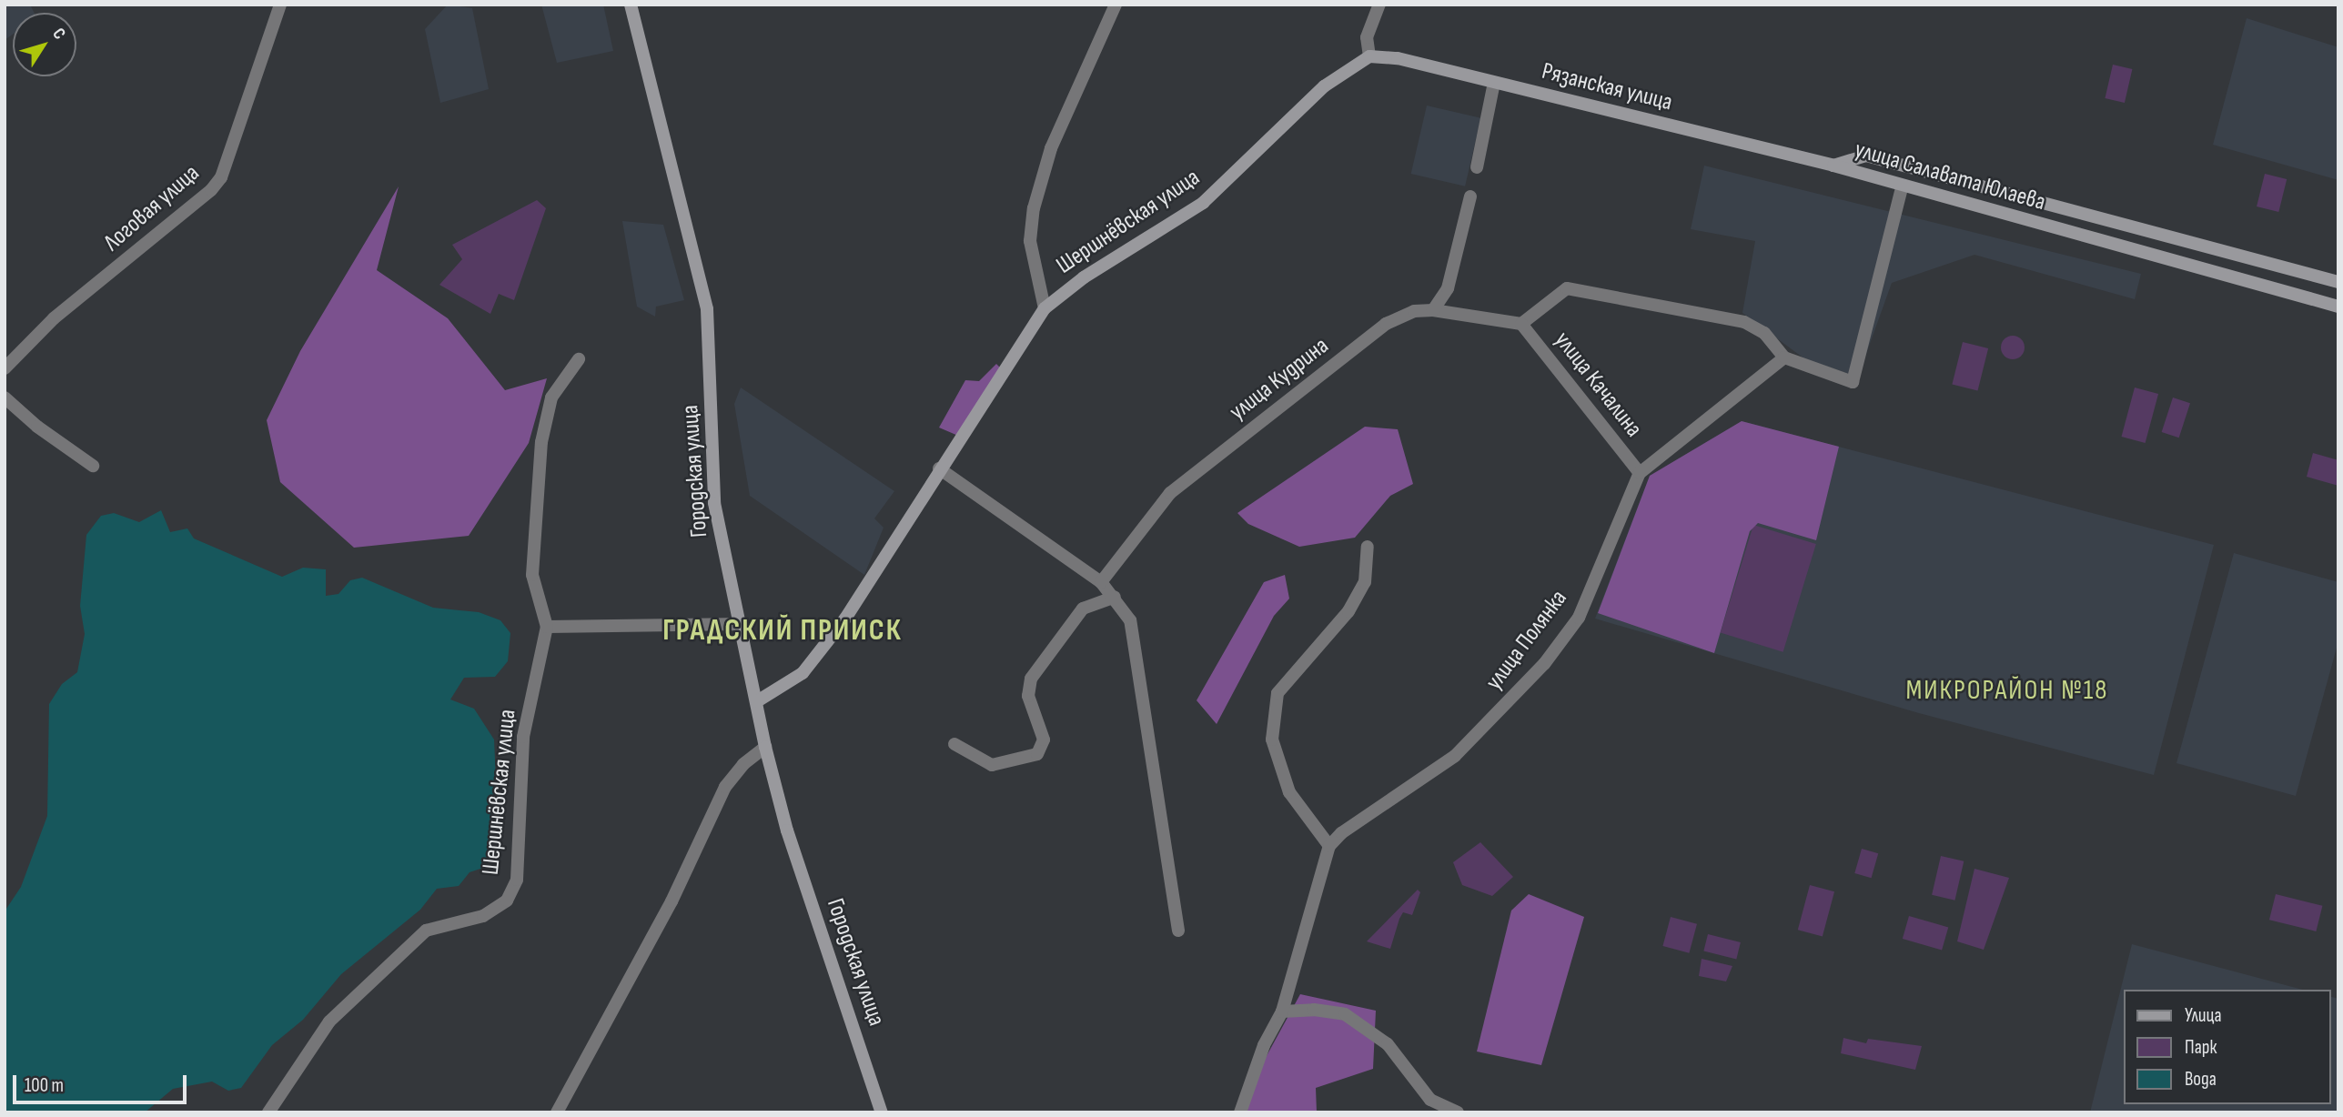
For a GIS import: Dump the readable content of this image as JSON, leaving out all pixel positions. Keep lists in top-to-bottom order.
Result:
{
  "streets": {
    "street": [
      "Рязанская улица",
      "улица Салавата Юлаева",
      "Логовая улица",
      "Шершнёвская улица",
      "улица Кудрина",
      "улица Качалина",
      "Городская улица",
      "улица Полянка"
    ]
  },
  "crossings": [
    ["Рязанская улица", "улица Салавата Юлаева"],
    ["Рязанская улица", "Шершнёвская улица"],
    ["Шершнёвская улица", "Городская улица"],
    ["улица Качалина", "улица Полянка"]
  ],
  "districts": ["ГРАДСКИЙ ПРИИСК", "МИКРОРАЙОН №18"],
  "legend": ["Улица", "Парк", "Вода"],
  "scale_bar": "100 m",
  "north": "top right"
}
